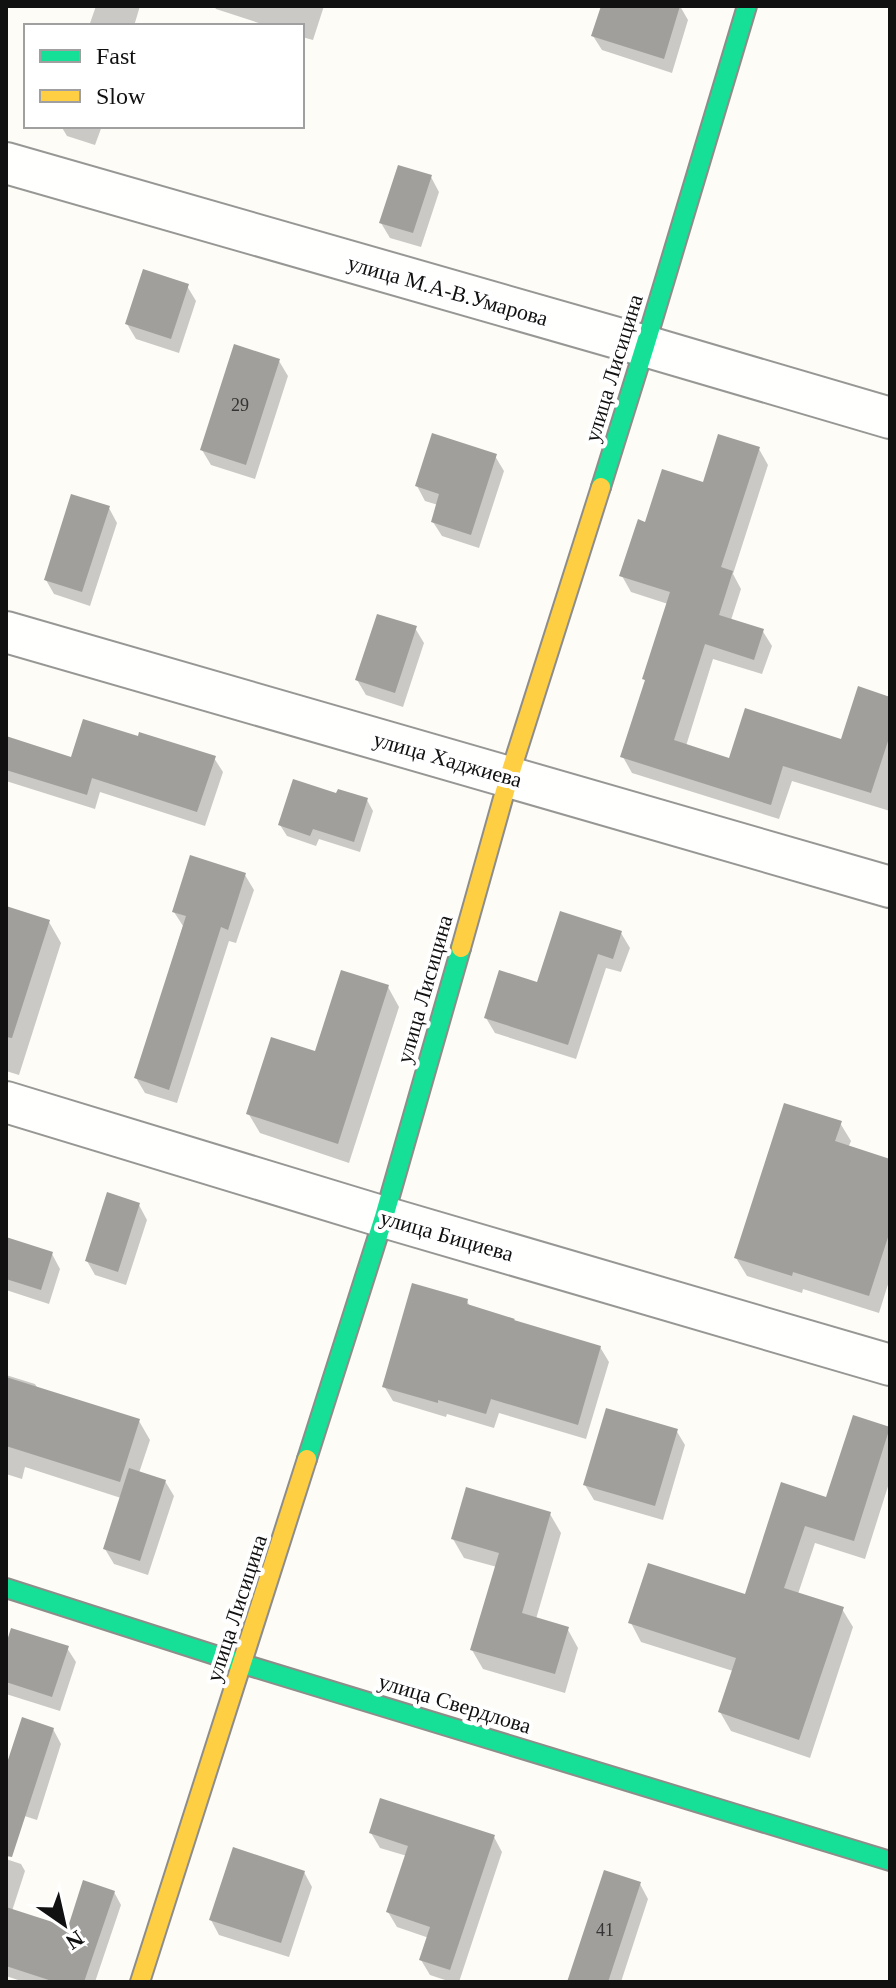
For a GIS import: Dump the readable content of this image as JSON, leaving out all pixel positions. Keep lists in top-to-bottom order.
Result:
{
  "streets": {
    "street": [
      "улица М.А-В.Умарова",
      "улица Лисицина",
      "улица Хаджиева",
      "улица Бициева",
      "улица Свердлова"
    ]
  },
  "crossings": [
    ["улица М.А-В.Умарова", "улица Лисицина"],
    ["улица Лисицина", "улица Хаджиева"],
    ["улица Лисицина", "улица Бициева"],
    ["улица Лисицина", "улица Свердлова"]
  ],
  "house_numbers": ["29", "41"],
  "legend": ["Fast", "Slow"],
  "north": "bottom right"
}
